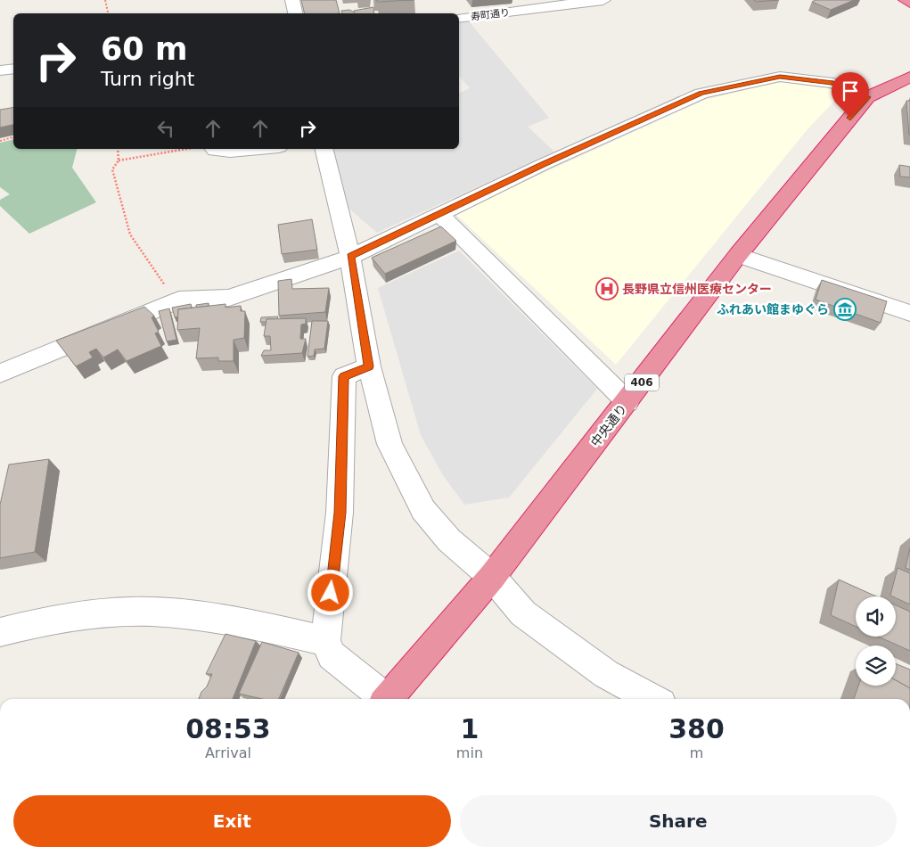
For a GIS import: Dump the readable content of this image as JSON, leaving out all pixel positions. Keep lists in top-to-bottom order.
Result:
{
  "streets": {
    "highway": ["406", "中央通り"],
    "street": ["寿町通り"]
  },
  "places": {
    "hospital": ["長野県立信州医療センター"],
    "museum": ["ふれあい館まゆぐら"]
  },
  "page": {
    "turn": ["60 m", "Turn right"],
    "eta": [
      "08:53",
      "Arrival",
      "1",
      "min",
      "380",
      "m"
    ],
    "buttons": ["Exit", "Share"]
  }
}
